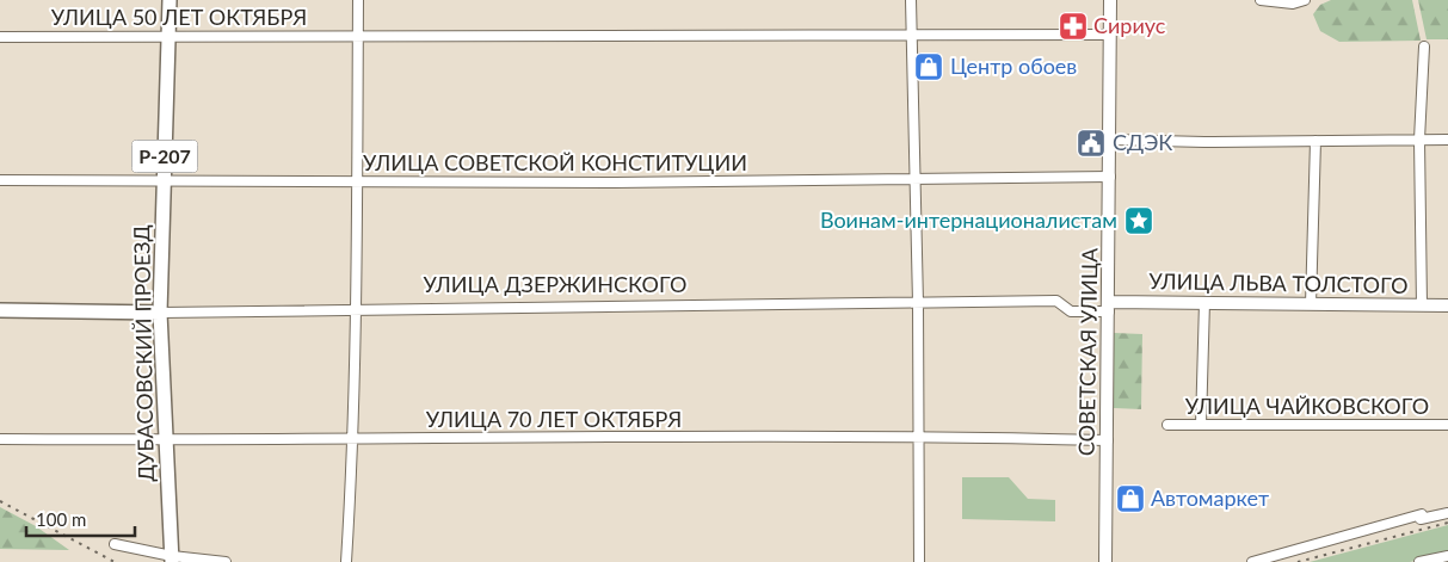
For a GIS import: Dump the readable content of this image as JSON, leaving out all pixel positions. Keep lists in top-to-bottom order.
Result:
{
  "streets": {
    "main road": [
      "Р-207",
      "УЛИЦА ЛЬВА ТОЛСТОГО",
      "УЛИЦА ДЗЕРЖИНСКОГО",
      "СОВЕТСКАЯ УЛИЦА",
      "ДУБАСОВСКИЙ ПРОЕЗД"
    ],
    "street": [
      "УЛИЦА 50 ЛЕТ ОКТЯБРЯ",
      "УЛИЦА СОВЕТСКОЙ КОНСТИТУЦИИ",
      "УЛИЦА ЧАЙКОВСКОГО",
      "УЛИЦА 70 ЛЕТ ОКТЯБРЯ"
    ]
  },
  "crossings": [
    ["УЛИЦА 50 ЛЕТ ОКТЯБРЯ", "СОВЕТСКАЯ УЛИЦА"],
    ["УЛИЦА 50 ЛЕТ ОКТЯБРЯ", "ДУБАСОВСКИЙ ПРОЕЗД"],
    ["УЛИЦА СОВЕТСКОЙ КОНСТИТУЦИИ", "СОВЕТСКАЯ УЛИЦА"],
    ["УЛИЦА СОВЕТСКОЙ КОНСТИТУЦИИ", "ДУБАСОВСКИЙ ПРОЕЗД"],
    ["УЛИЦА ЛЬВА ТОЛСТОГО", "УЛИЦА ДЗЕРЖИНСКОГО"],
    ["УЛИЦА ЛЬВА ТОЛСТОГО", "СОВЕТСКАЯ УЛИЦА"],
    ["УЛИЦА ДЗЕРЖИНСКОГО", "СОВЕТСКАЯ УЛИЦА"],
    ["УЛИЦА ДЗЕРЖИНСКОГО", "ДУБАСОВСКИЙ ПРОЕЗД"],
    ["СОВЕТСКАЯ УЛИЦА", "УЛИЦА 70 ЛЕТ ОКТЯБРЯ"],
    ["ДУБАСОВСКИЙ ПРОЕЗД", "УЛИЦА 70 ЛЕТ ОКТЯБРЯ"]
  ],
  "places": {
    "pharmacy": ["Сириус"],
    "shop": ["Центр обоев", "Автомаркет"],
    "public building": ["СДЭК"],
    "place": ["Воинам-интернационалистам"]
  },
  "scale_bar": "100 m"
}
